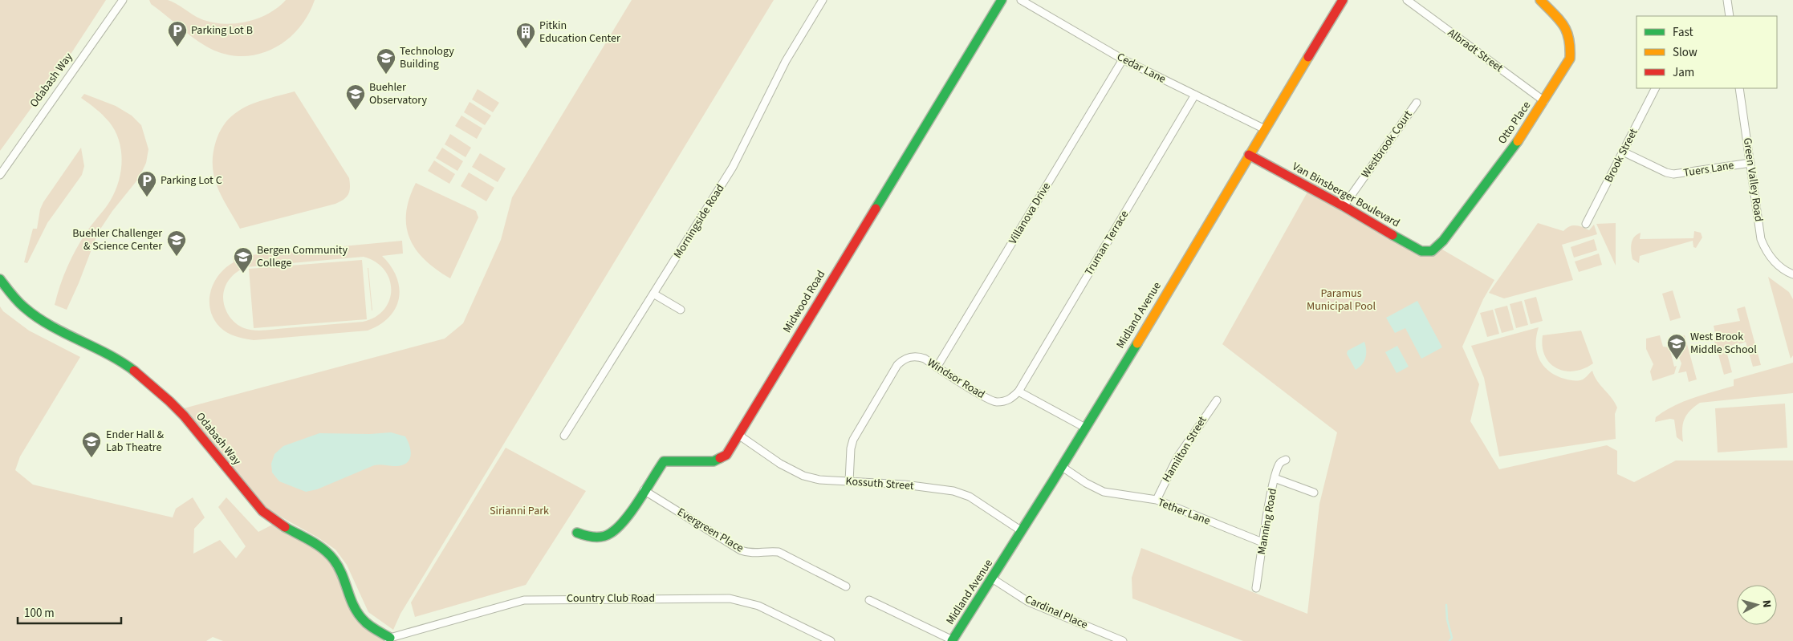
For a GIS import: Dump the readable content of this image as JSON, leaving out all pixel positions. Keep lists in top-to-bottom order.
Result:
{
  "streets": {
    "street": [
      "Albradt Street",
      "Cedar Lane",
      "Odabash Way",
      "Otto Place",
      "Westbrook Court",
      "Brook Street",
      "Tuers Lane",
      "Green Valley Road",
      "Van Binsberger Boulevard",
      "Villanova Drive",
      "Morningside Road",
      "Truman Terrace",
      "Midwood Road",
      "Midland Avenue",
      "Windsor Road",
      "Hamilton Street",
      "Kossuth Street",
      "Tether Lane",
      "Manning Road",
      "Evergreen Place",
      "Country Club Road",
      "Cardinal Place"
    ]
  },
  "crossings": [
    ["Albradt Street", "Otto Place"],
    ["Cedar Lane", "Villanova Drive"],
    ["Cedar Lane", "Truman Terrace"],
    ["Cedar Lane", "Midland Avenue"],
    ["Odabash Way", "Country Club Road"],
    ["Otto Place", "Van Binsberger Boulevard"],
    ["Westbrook Court", "Van Binsberger Boulevard"],
    ["Brook Street", "Tuers Lane"],
    ["Tuers Lane", "Green Valley Road"],
    ["Van Binsberger Boulevard", "Midland Avenue"],
    ["Villanova Drive", "Windsor Road"],
    ["Truman Terrace", "Windsor Road"],
    ["Midwood Road", "Kossuth Street"],
    ["Midwood Road", "Evergreen Place"],
    ["Midland Avenue", "Kossuth Street"],
    ["Midland Avenue", "Tether Lane"],
    ["Midland Avenue", "Cardinal Place"],
    ["Windsor Road", "Kossuth Street"],
    ["Hamilton Street", "Tether Lane"],
    ["Tether Lane", "Manning Road"]
  ],
  "parks": ["Paramus Municipal Pool", "Sirianni Park"],
  "places": {
    "parking": ["Parking Lot B", "Parking Lot C"],
    "building": ["Pitkin Education Center"],
    "school or university": [
      "Technology Building",
      "Buehler Observatory",
      "Buehler Challenger & Science Center",
      "Bergen Community College",
      "West Brook Middle School",
      "Ender Hall & Lab Theatre"
    ]
  },
  "legend": ["Fast", "Slow", "Jam"],
  "scale_bar": "100 m",
  "north": "right"
}
